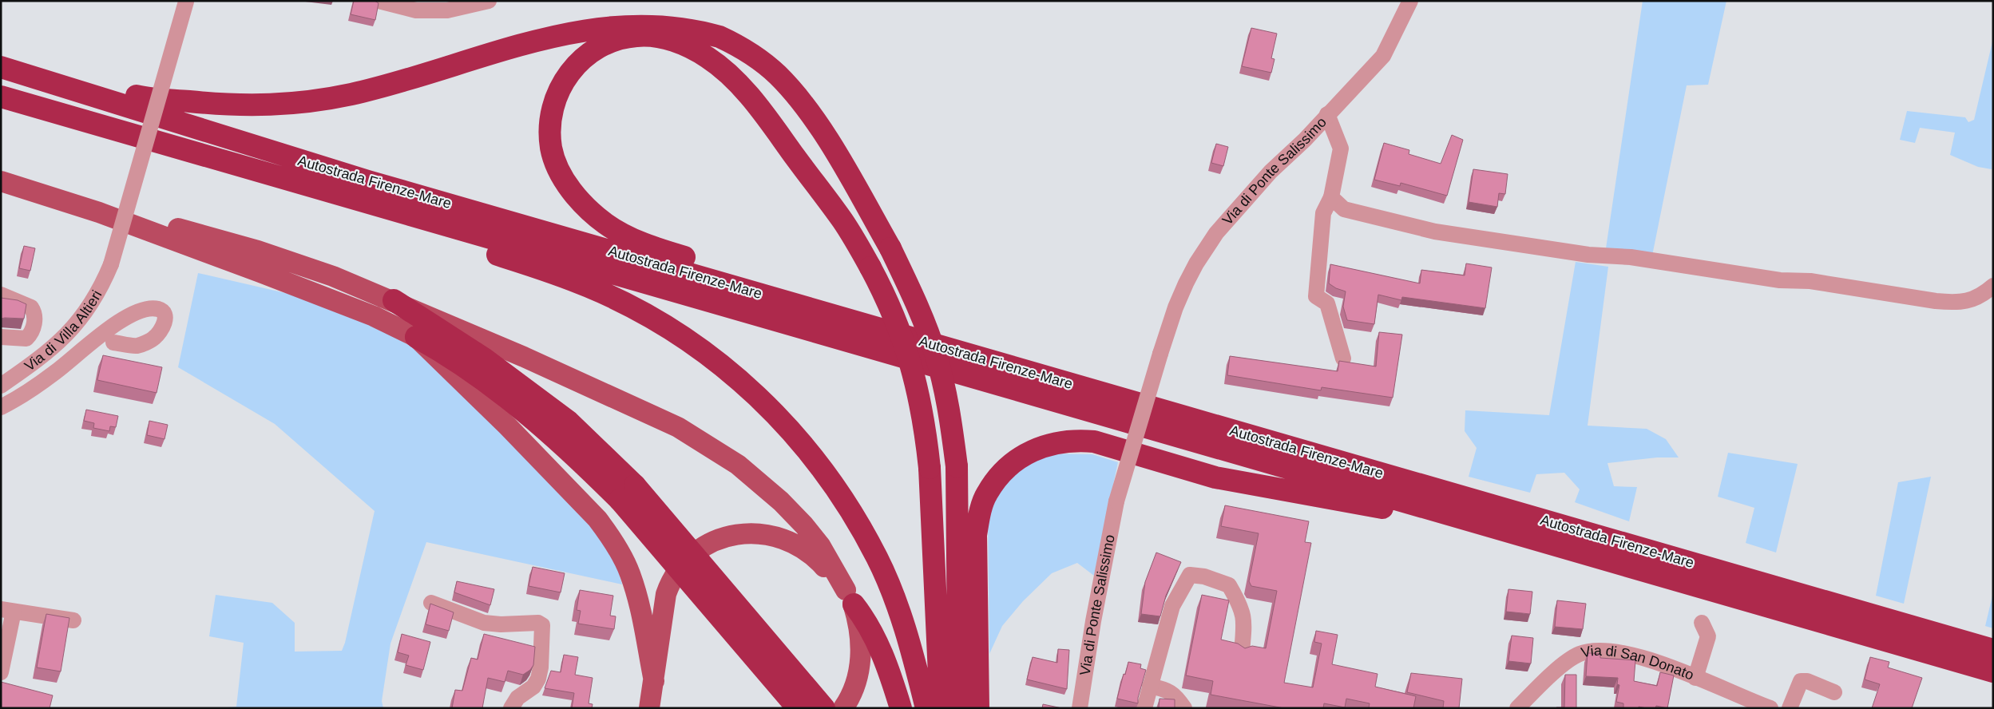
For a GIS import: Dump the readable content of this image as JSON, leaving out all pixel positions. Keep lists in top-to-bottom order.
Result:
{
  "streets": {
    "highway": ["Autostrada Firenze-Mare"],
    "street": ["Via di Ponte Salissimo", "Via di Villa Altieri", "Via di San Donato"]
  }
}
